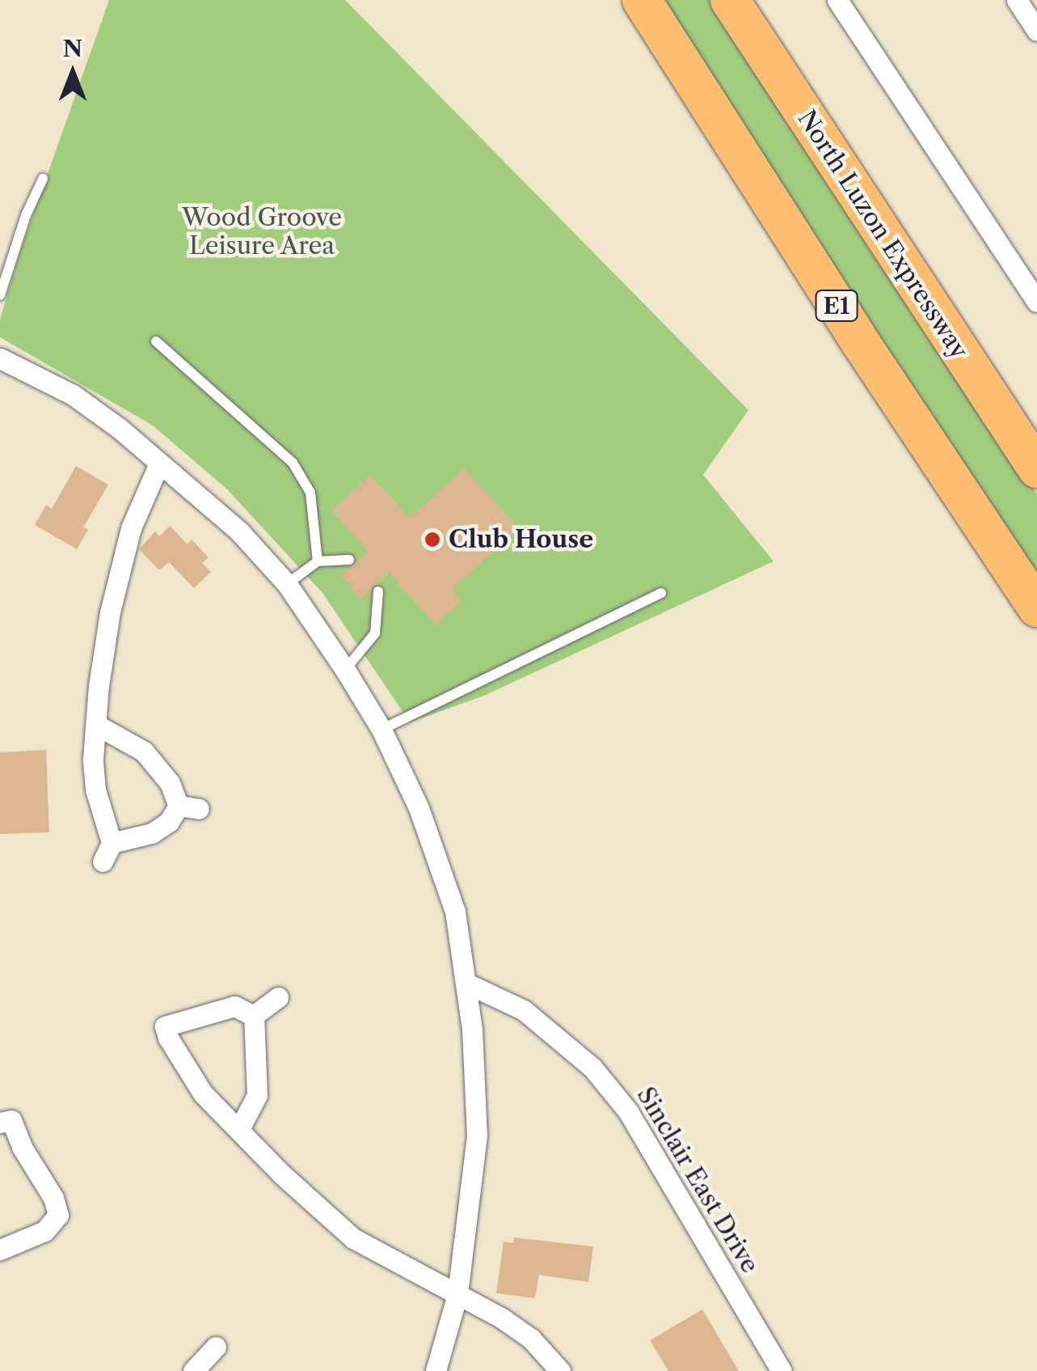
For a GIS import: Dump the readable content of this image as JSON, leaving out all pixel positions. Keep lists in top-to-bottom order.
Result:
{
  "streets": {
    "highway": ["North Luzon Expressway", "E1"],
    "street": ["Sinclair East Drive"]
  },
  "parks": ["Wood Groove Leisure Area"],
  "places": ["Club House"],
  "north": "top"
}
